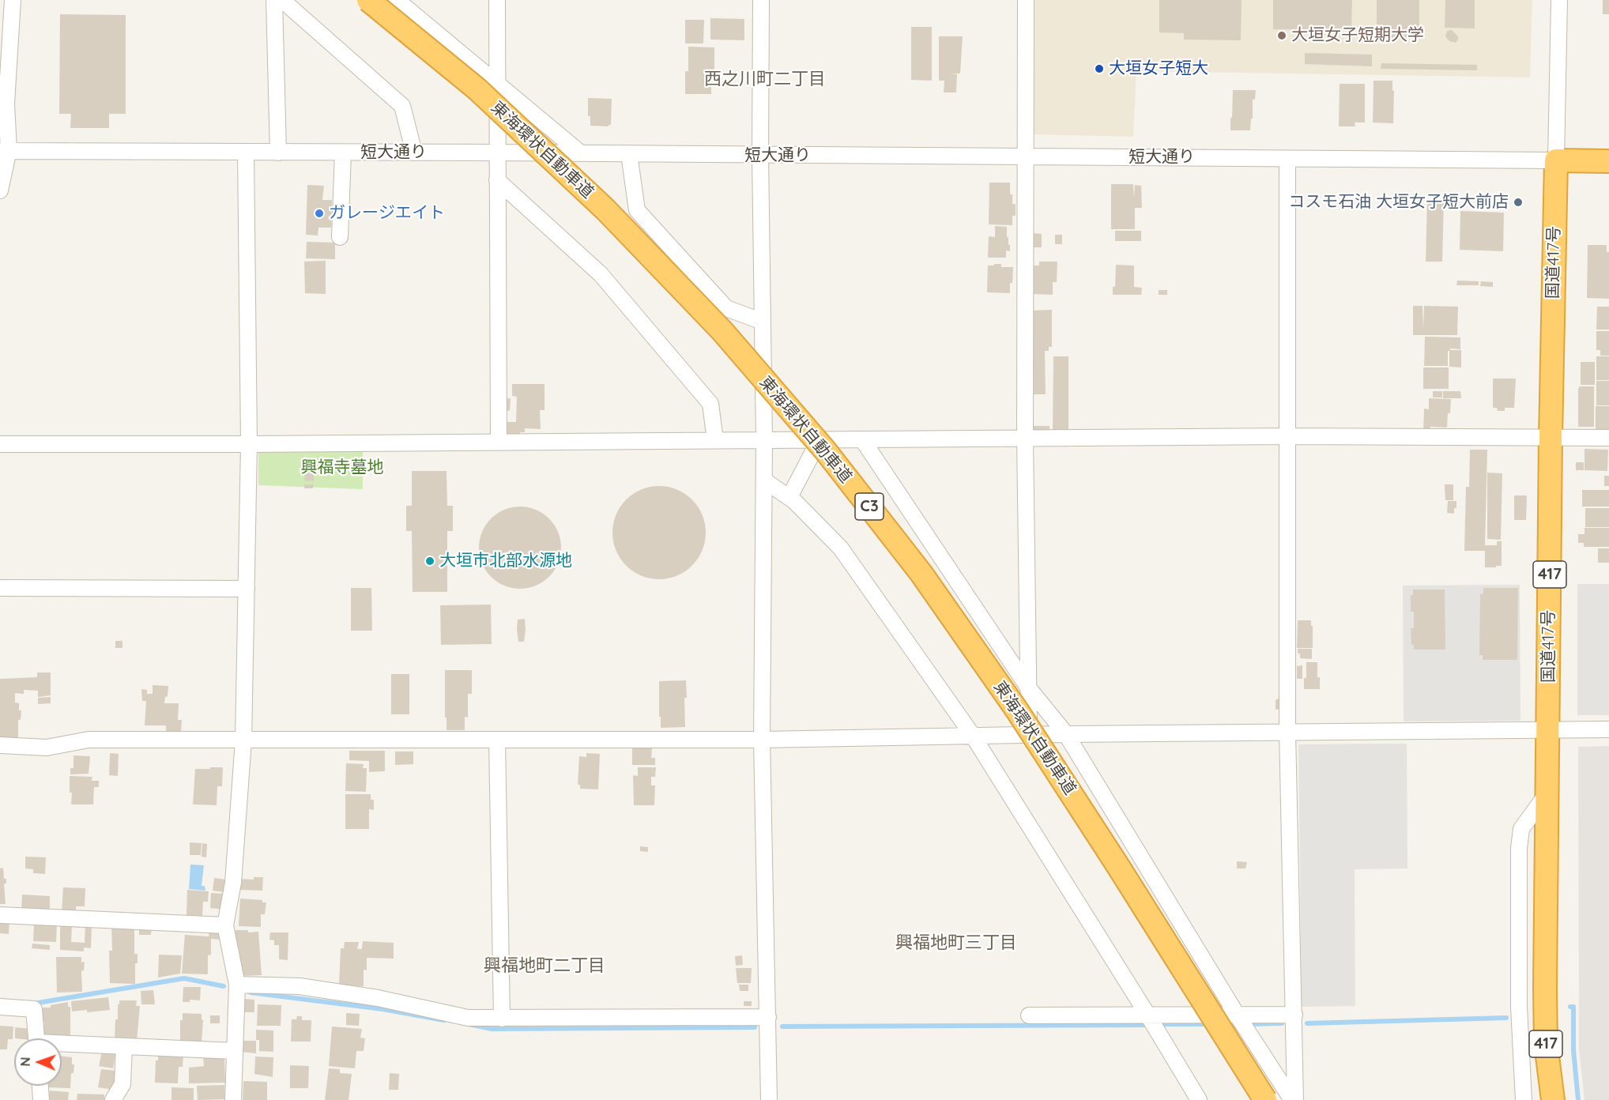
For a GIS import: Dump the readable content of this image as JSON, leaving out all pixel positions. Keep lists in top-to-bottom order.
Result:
{
  "streets": {
    "highway": [
      "東海環状自動車道",
      "国道417号",
      "C3",
      "417"
    ],
    "street": ["短大通り"]
  },
  "crossings": [
    ["短大通り", "国道417号"]
  ],
  "districts": ["西之川町二丁目", "興福地町三丁目", "興福地町二丁目"],
  "parks": ["興福寺墓地"],
  "places": [
    "大垣女子短期大学",
    "大垣女子短大",
    "コスモ石油 大垣女子短大前店",
    "ガレージエイト",
    "大垣市北部水源地"
  ],
  "north": "left"
}
